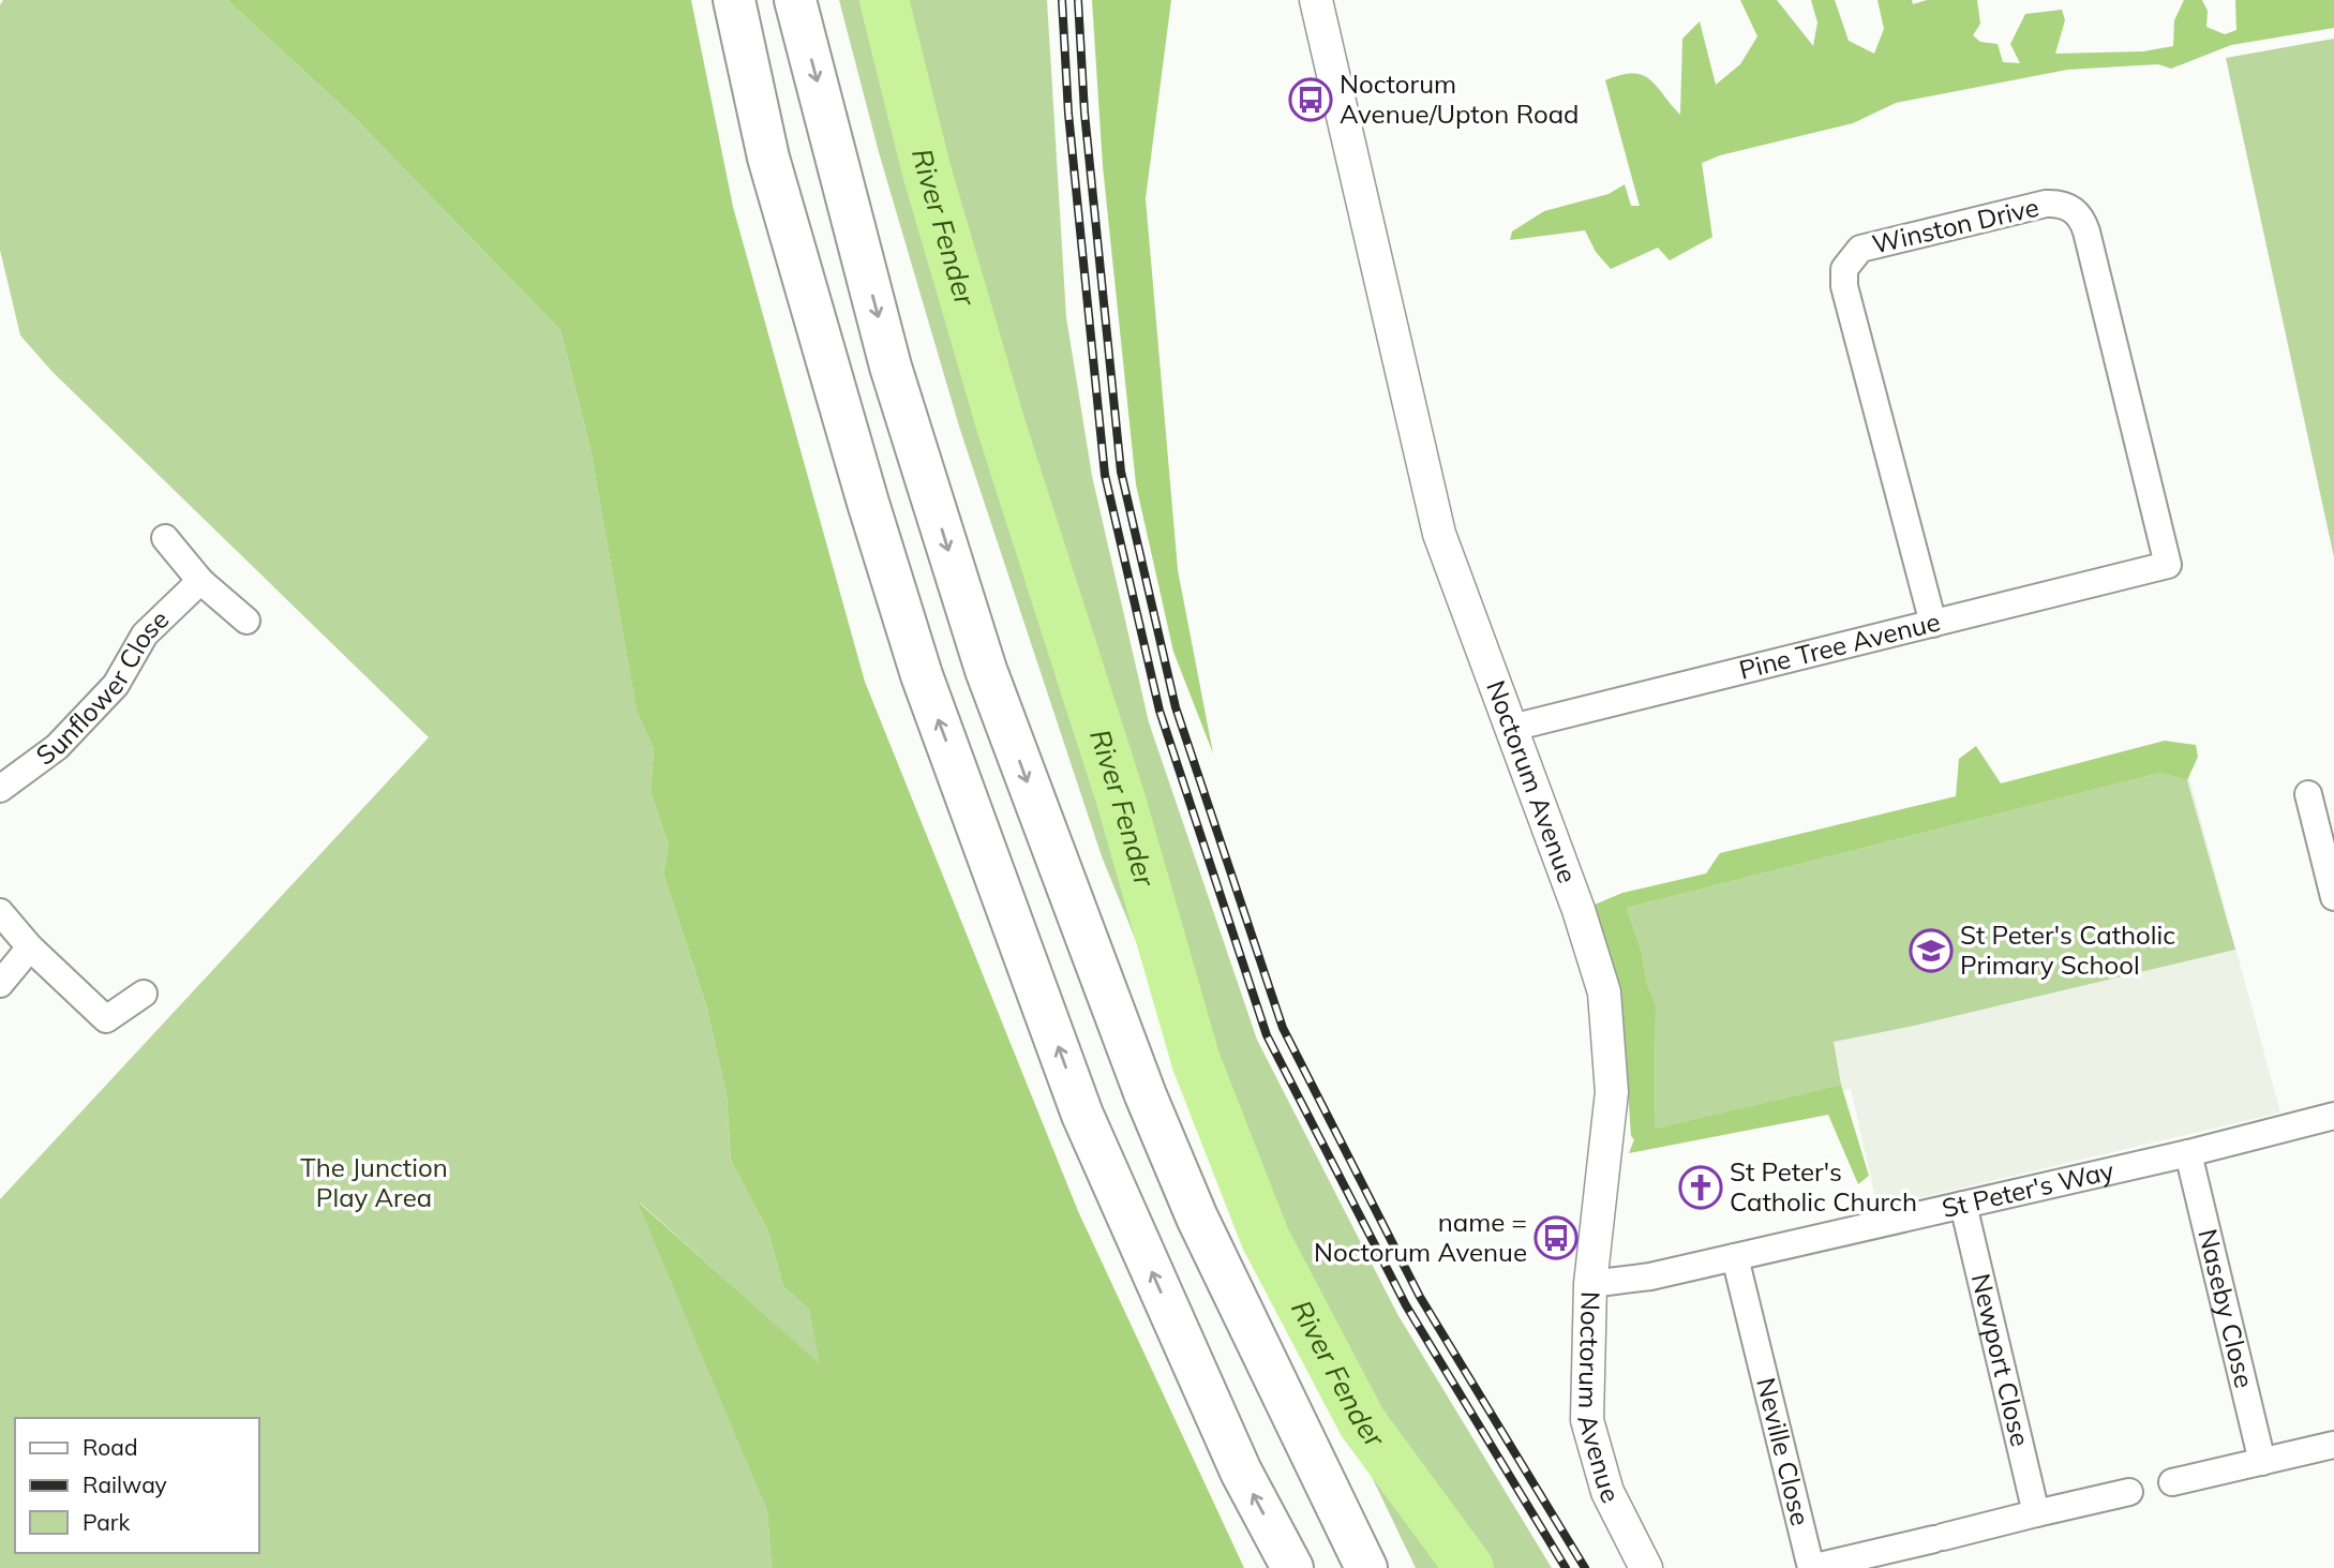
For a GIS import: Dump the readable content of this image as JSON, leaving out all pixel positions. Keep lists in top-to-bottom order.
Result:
{
  "streets": {
    "street": [
      "Winston Drive",
      "Pine Tree Avenue",
      "Sunflower Close",
      "Noctorum Avenue",
      "St Peter's Way",
      "Naseby Close",
      "Newport Close",
      "Neville Close"
    ]
  },
  "crossings": [
    ["Winston Drive", "Pine Tree Avenue"],
    ["Pine Tree Avenue", "Noctorum Avenue"],
    ["Noctorum Avenue", "St Peter's Way"],
    ["St Peter's Way", "Naseby Close"],
    ["St Peter's Way", "Newport Close"],
    ["St Peter's Way", "Neville Close"],
    ["Newport Close", "Neville Close"]
  ],
  "water": ["River Fender"],
  "parks": ["The Junction Play Area"],
  "places": {
    "bus stop": ["Noctorum Avenue/Upton Road", "name = Noctorum Avenue"],
    "school or university": ["St Peter's Catholic Primary School"],
    "church": ["St Peter's Catholic Church"]
  },
  "legend": ["Road", "Railway", "Park"]
}
